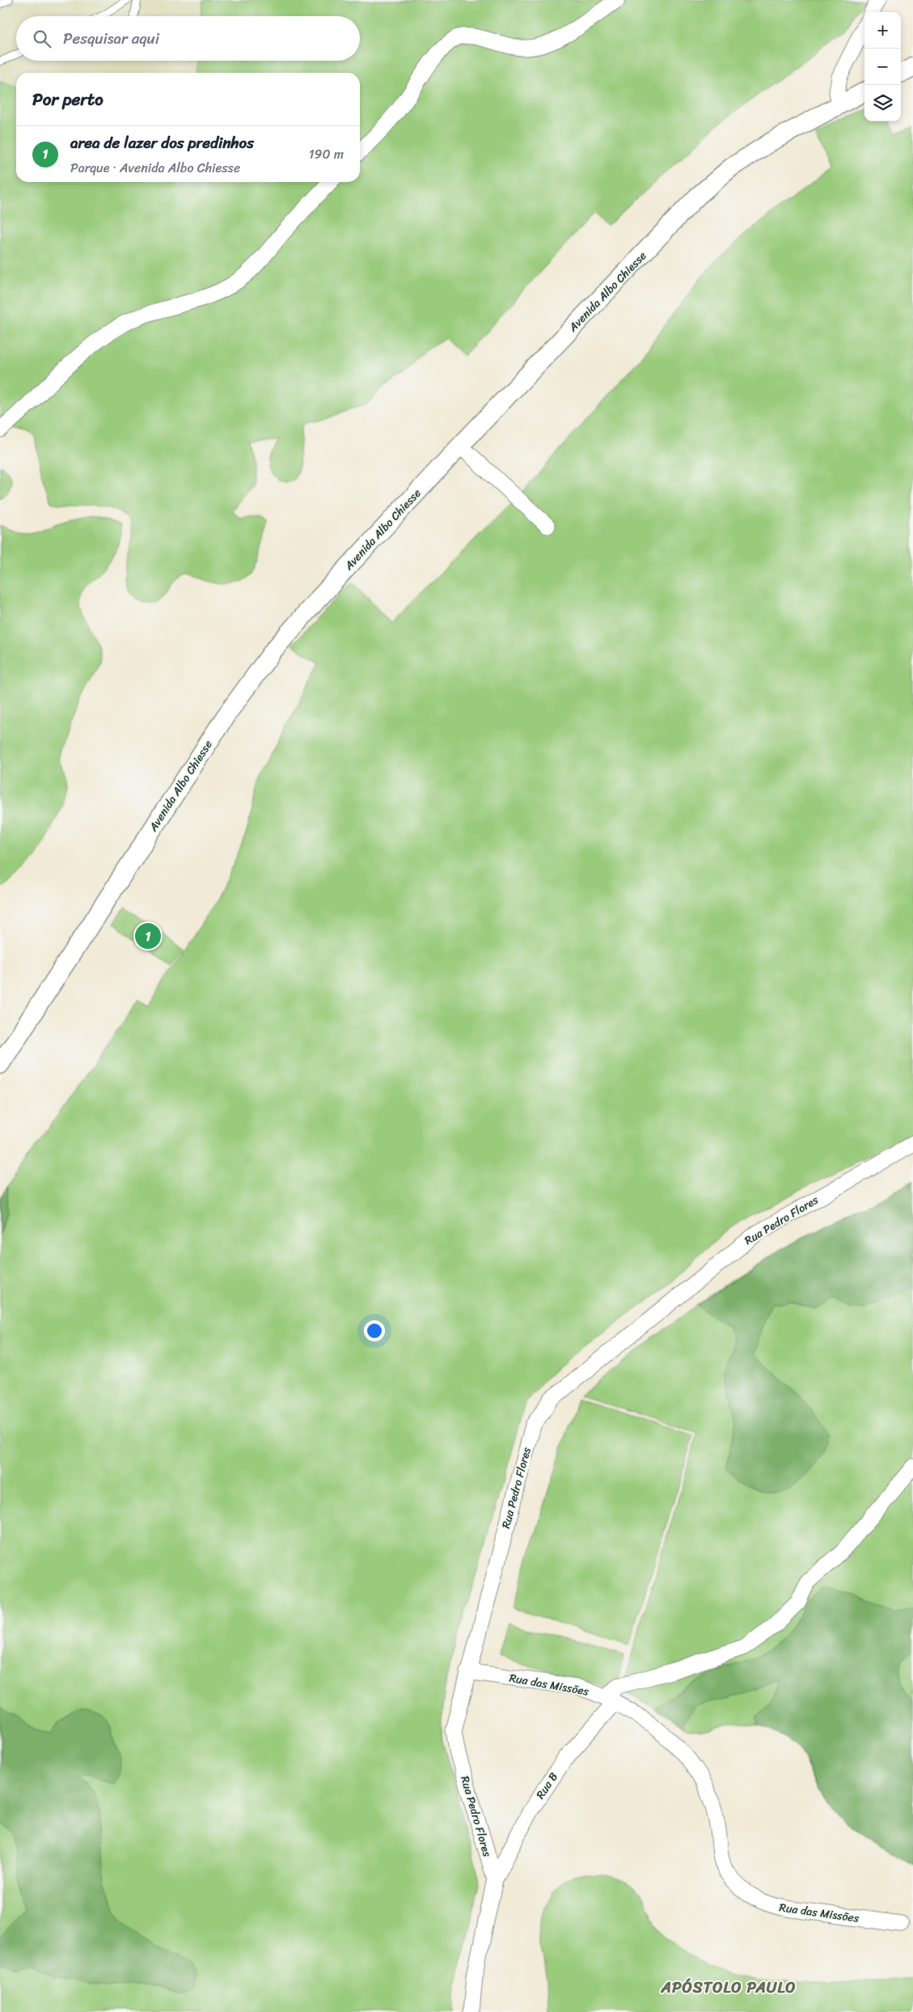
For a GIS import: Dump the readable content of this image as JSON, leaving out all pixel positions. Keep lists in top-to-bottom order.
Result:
{
  "streets": {
    "street": [
      "Avenida Albo Chiesse",
      "Rua Pedro Flores",
      "Rua das Missões",
      "Rua B"
    ]
  },
  "crossings": [
    ["Rua Pedro Flores", "Rua das Missões"],
    ["Rua Pedro Flores", "Rua B"],
    ["Rua das Missões", "Rua B"]
  ],
  "districts": ["APÓSTOLO PAULO"],
  "page": {
    "map_buttons": ["+", "−"],
    "search": "Pesquisar aqui",
    "heading": "Por perto",
    "list": [
      {
        "mark": "1",
        "name": "area de lazer dos predinhos",
        "note": "Parque · Avenida Albo Chiesse",
        "value": "190 m"
      }
    ],
    "pins": "1"
  }
}
